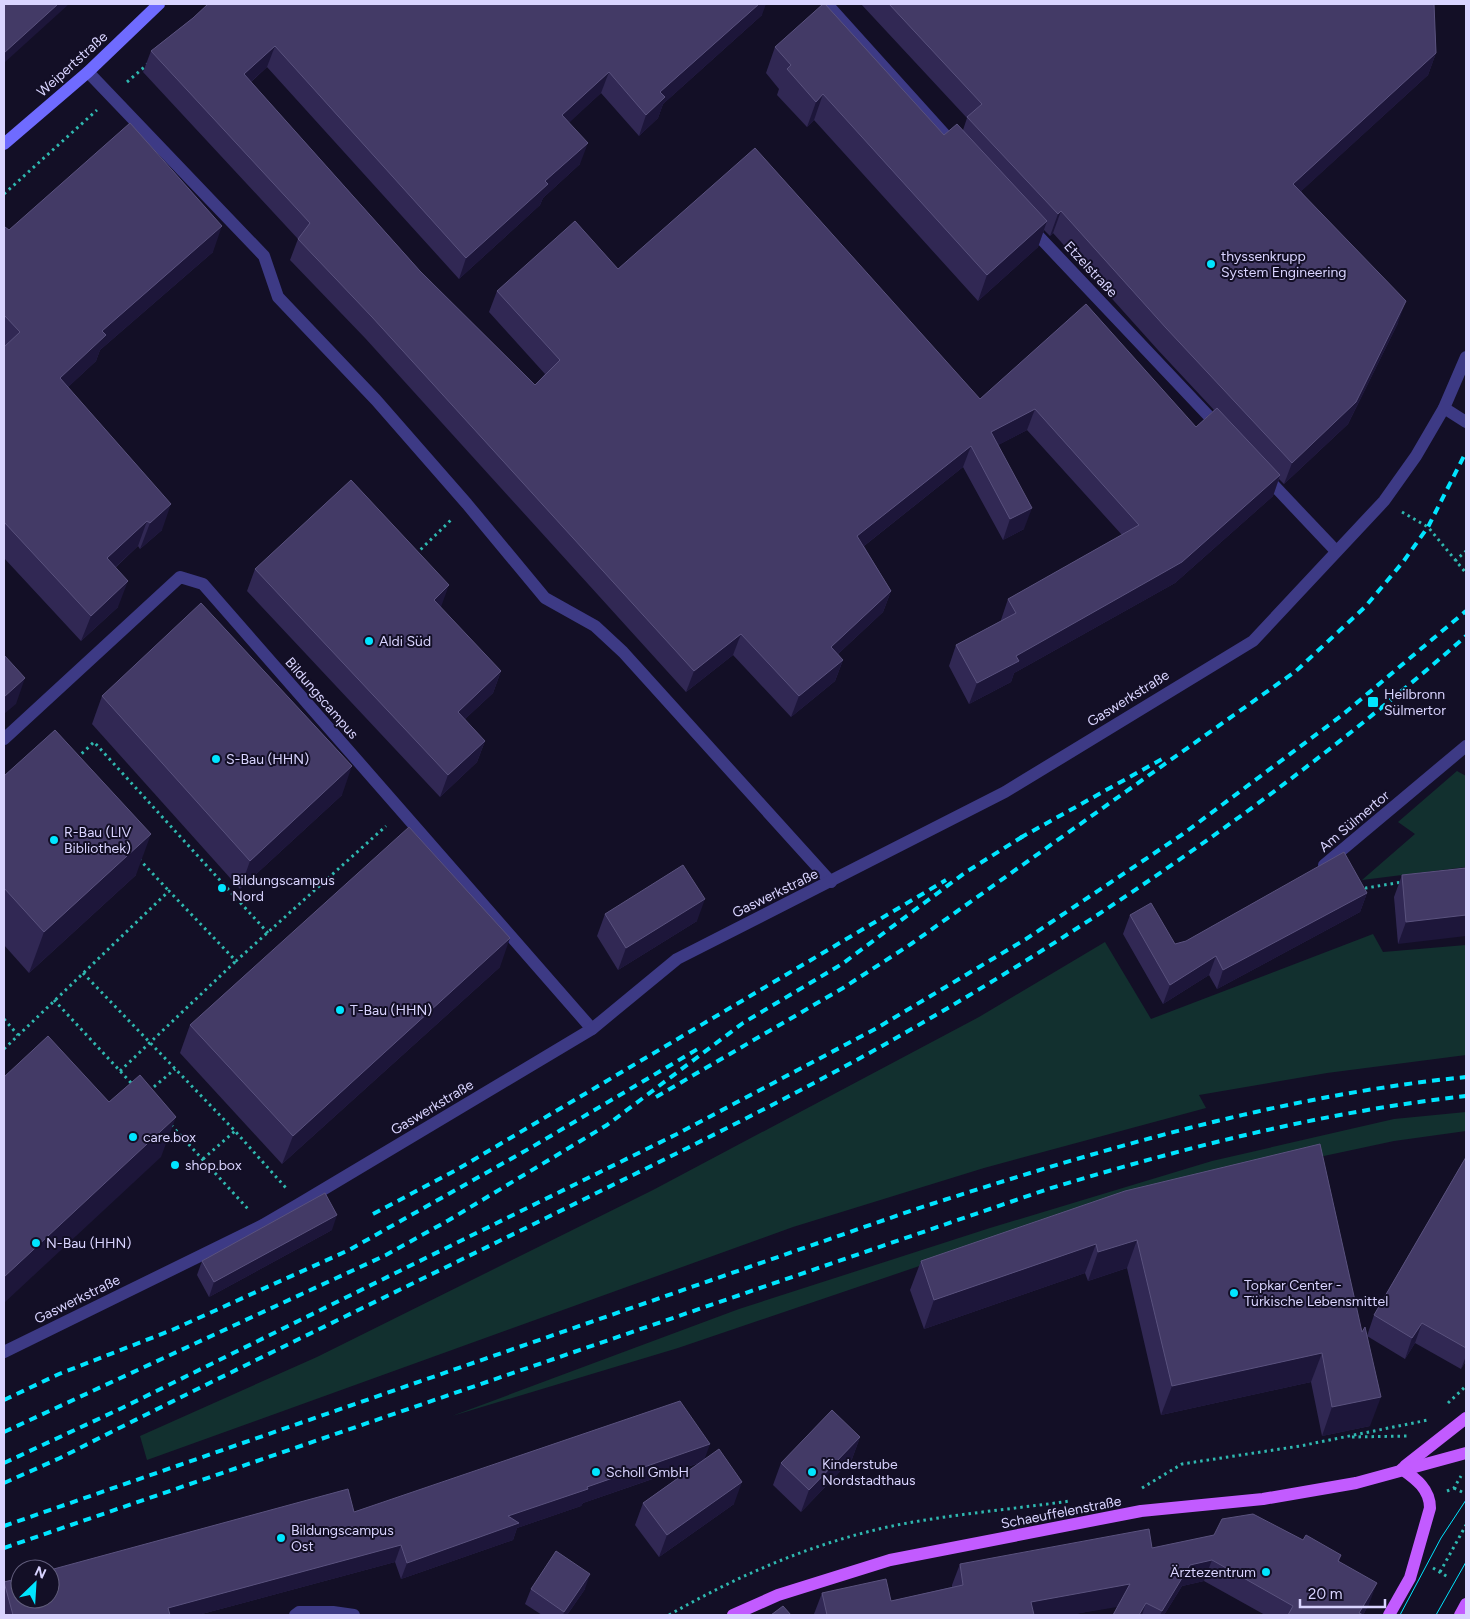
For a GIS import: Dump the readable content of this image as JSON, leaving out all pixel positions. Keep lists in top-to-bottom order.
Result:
{
  "streets": {
    "main road": ["Weipertstraße", "Schaeuffelenstraße"],
    "street": [
      "Etzelstraße",
      "Bildungscampus",
      "Gaswerkstraße",
      "Am Sülmertor"
    ]
  },
  "crossings": [
    ["Bildungscampus", "Gaswerkstraße"]
  ],
  "places": {
    "other": [
      "thyssenkrupp System Engineering",
      "Aldi Süd",
      "S-Bau (HHN)",
      "R-Bau (LIV Bibliothek)",
      "Bildungscampus Nord",
      "T-Bau (HHN)",
      "care.box",
      "shop.box",
      "N-Bau (HHN)",
      "Topkar Center - Türkische Lebensmittel",
      "Scholl GmbH",
      "Kinderstube Nordstadthaus",
      "Bildungscampus Ost",
      "Ärztezentrum"
    ],
    "transit": ["Heilbronn Sülmertor"]
  },
  "scale_bar": "20 m",
  "north": "top right"
}
